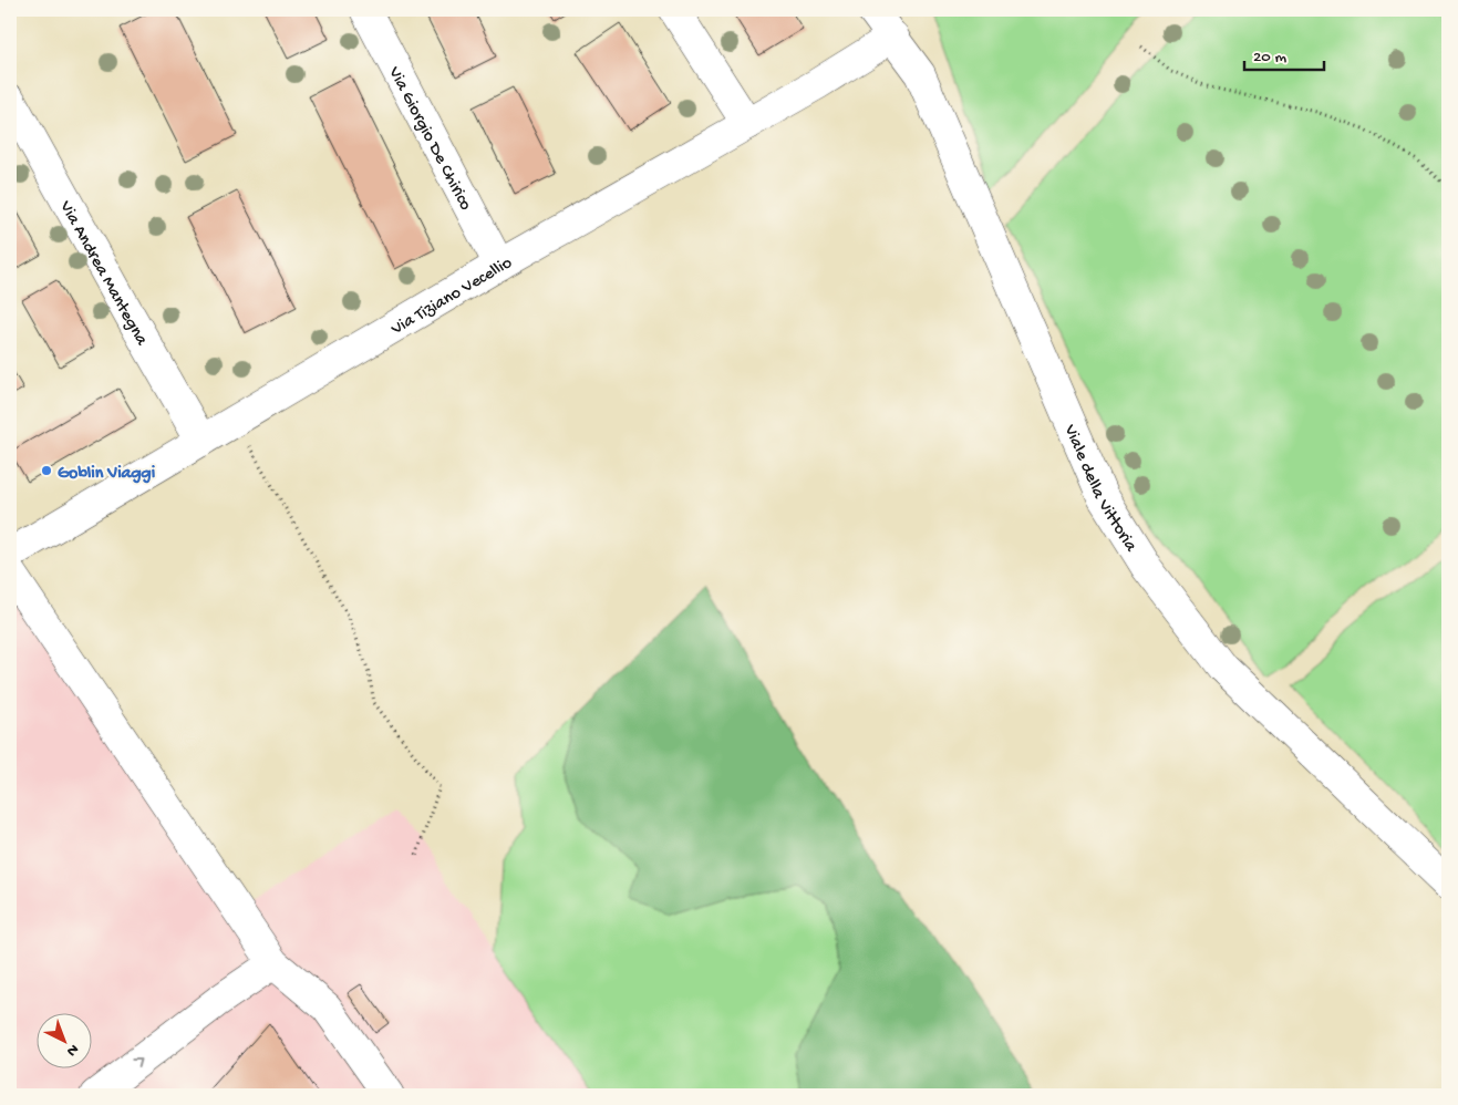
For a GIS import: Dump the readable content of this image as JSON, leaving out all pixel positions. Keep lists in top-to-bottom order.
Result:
{
  "streets": {
    "street": [
      "Via Giorgio De Chirico",
      "Via Andrea Mantegna",
      "Via Tiziano Vecellio",
      "Viale della Vittoria"
    ]
  },
  "crossings": [
    ["Via Giorgio De Chirico", "Via Tiziano Vecellio"],
    ["Via Andrea Mantegna", "Via Tiziano Vecellio"],
    ["Via Tiziano Vecellio", "Viale della Vittoria"]
  ],
  "places": ["Goblin Viaggi"],
  "scale_bar": "20 m",
  "north": "bottom right"
}
